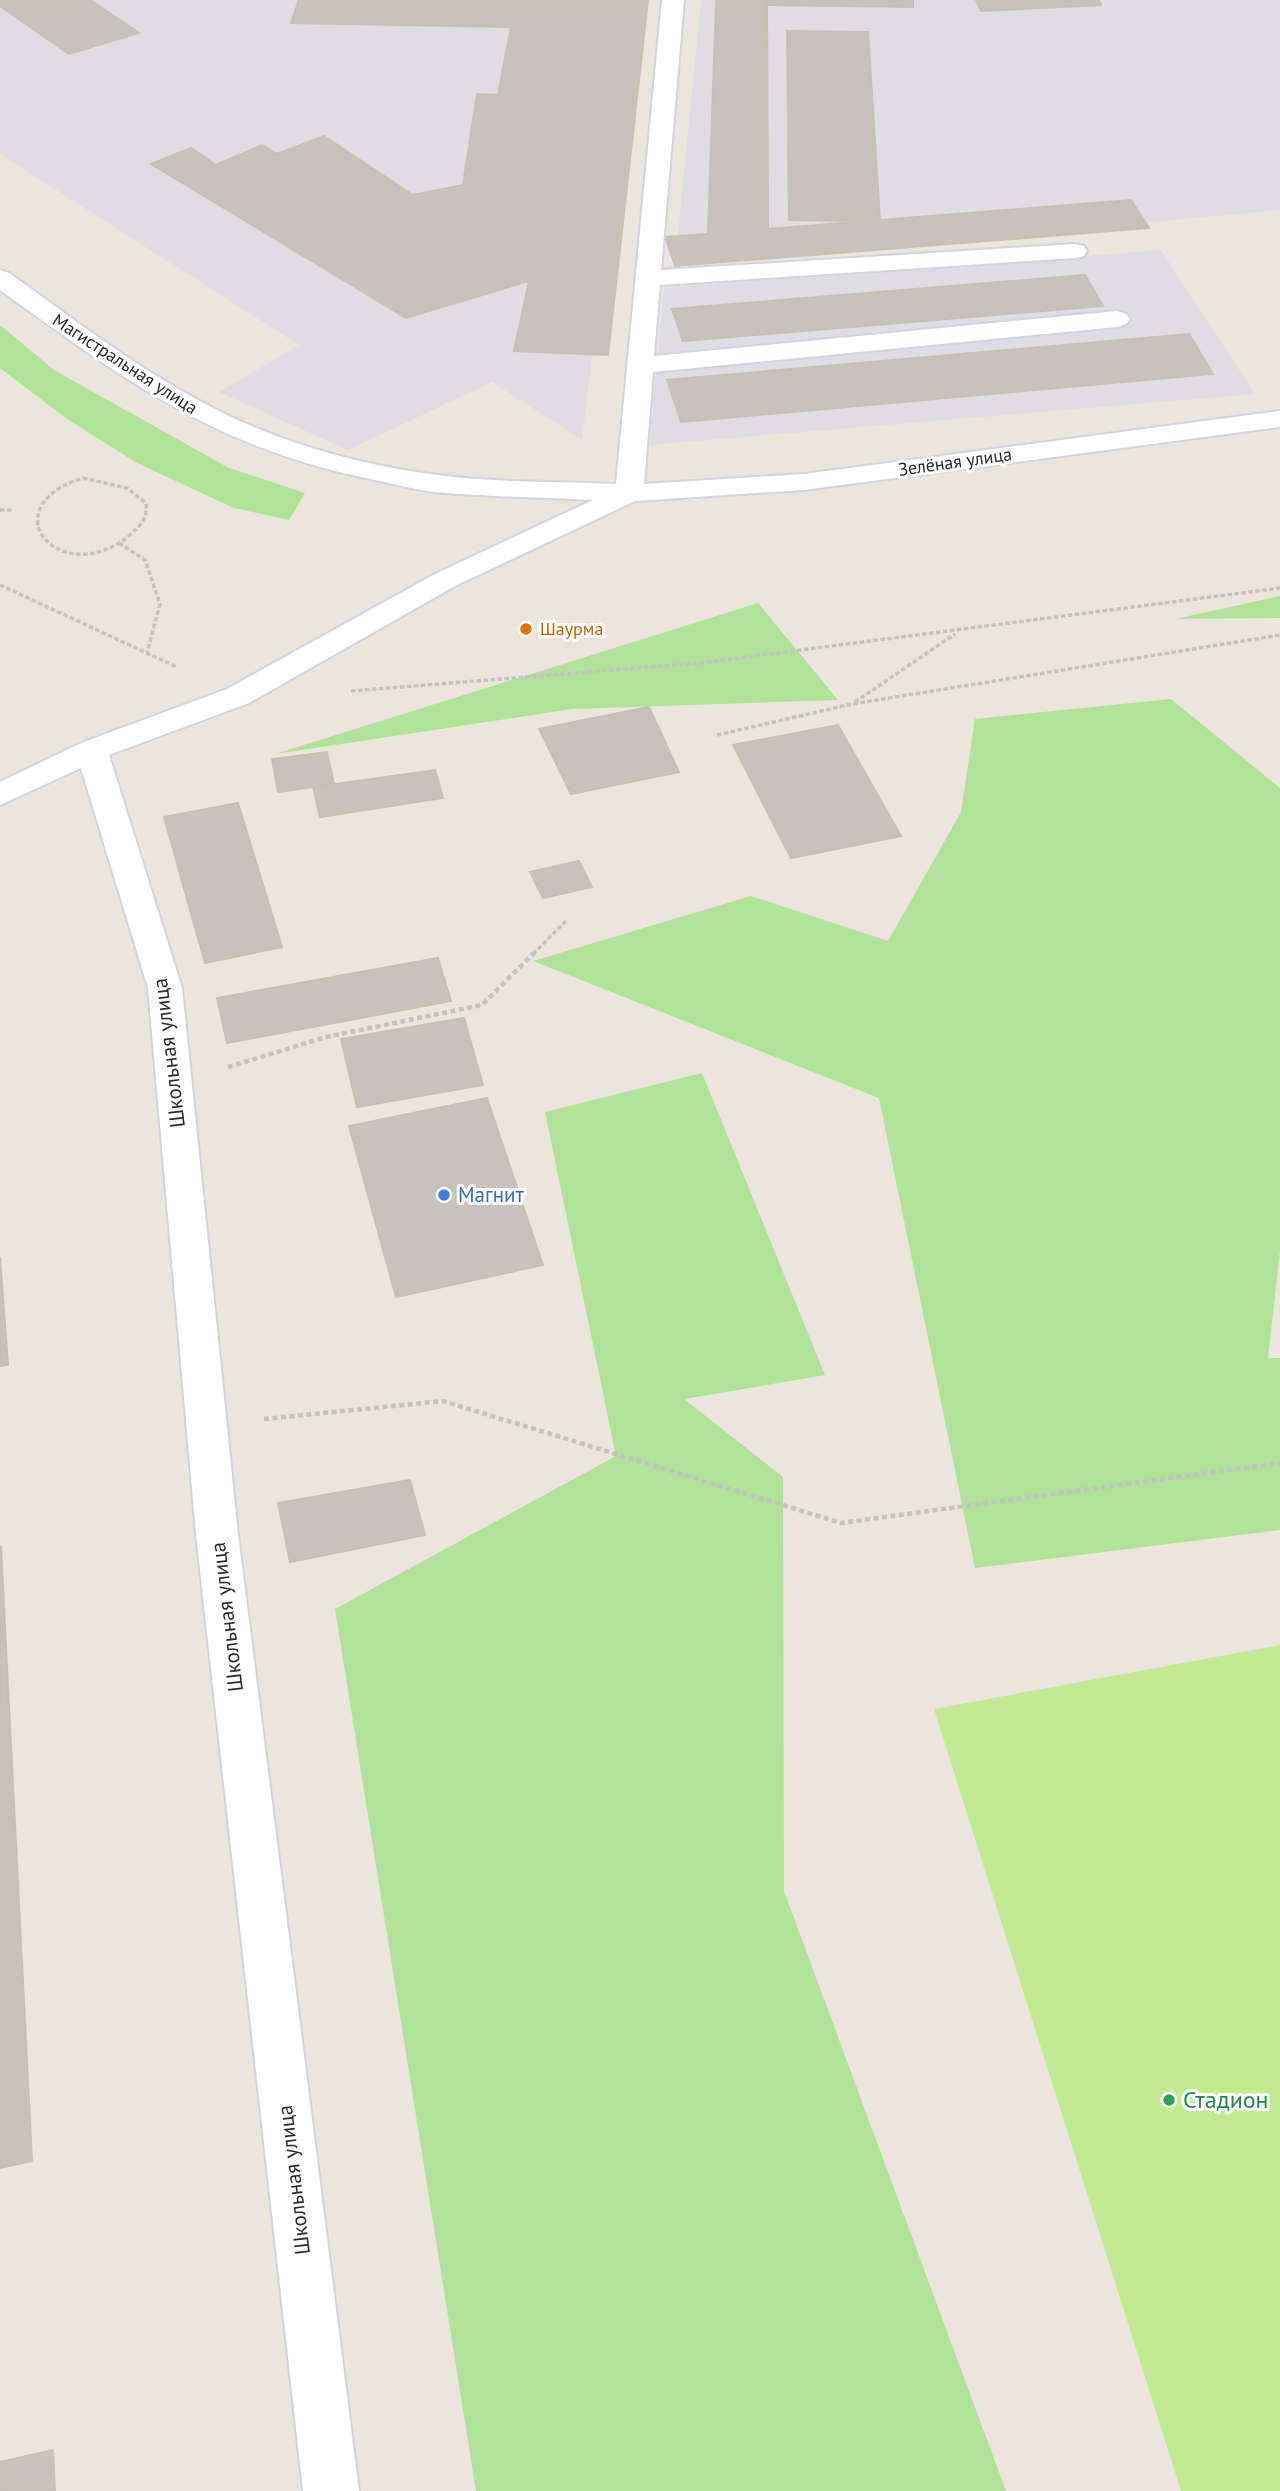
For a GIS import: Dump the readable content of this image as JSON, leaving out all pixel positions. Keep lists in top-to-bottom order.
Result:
{
  "streets": {
    "street": ["Магистральная улица", "Зелёная улица", "Школьная улица"]
  },
  "crossings": [
    ["Магистральная улица", "Зелёная улица"]
  ],
  "places": ["Шаурма", "Магнит", "Стадион"]
}
